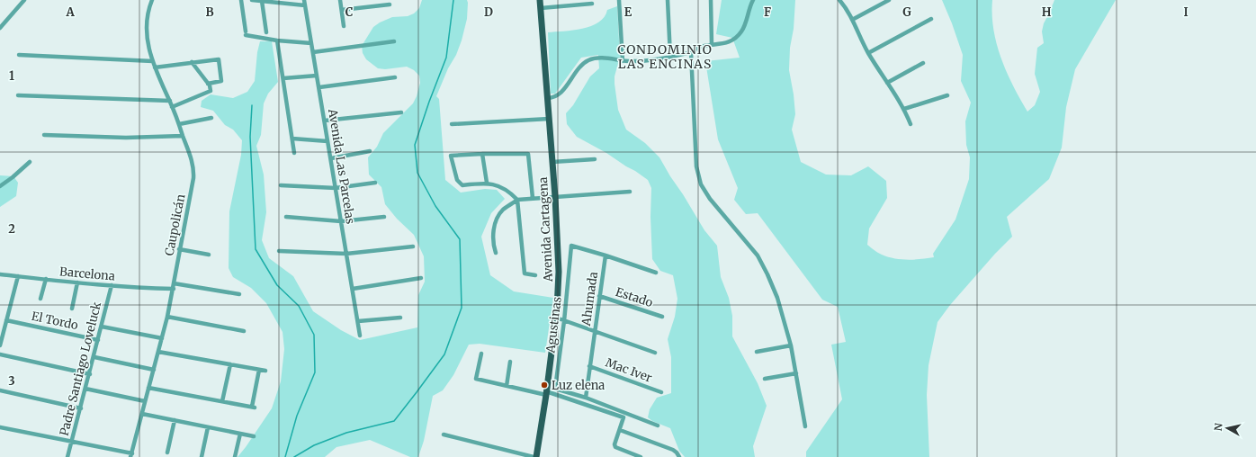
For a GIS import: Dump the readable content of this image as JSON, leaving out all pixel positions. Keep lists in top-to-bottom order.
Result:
{
  "streets": {
    "main road": ["Avenida Cartagena"],
    "street": [
      "Avenida Las Parcelas",
      "Caupolicán",
      "Barcelona",
      "Estado",
      "Ahumada",
      "El Tordo",
      "Agustinas",
      "Padre Santiago Loveluck",
      "Mac Iver"
    ]
  },
  "crossings": [
    ["Caupolicán", "Barcelona"],
    ["Barcelona", "Padre Santiago Loveluck"],
    ["Estado", "Ahumada"],
    ["Ahumada", "Agustinas"],
    ["Ahumada", "Mac Iver"],
    ["El Tordo", "Padre Santiago Loveluck"]
  ],
  "districts": ["CONDOMINIO LAS ENCINAS"],
  "places": ["Luz elena"],
  "north": "left",
  "grid": {
    "columns": [
      "A",
      "B",
      "C",
      "D",
      "E",
      "F",
      "G",
      "H",
      "I"
    ],
    "rows": ["1", "2", "3"]
  }
}
